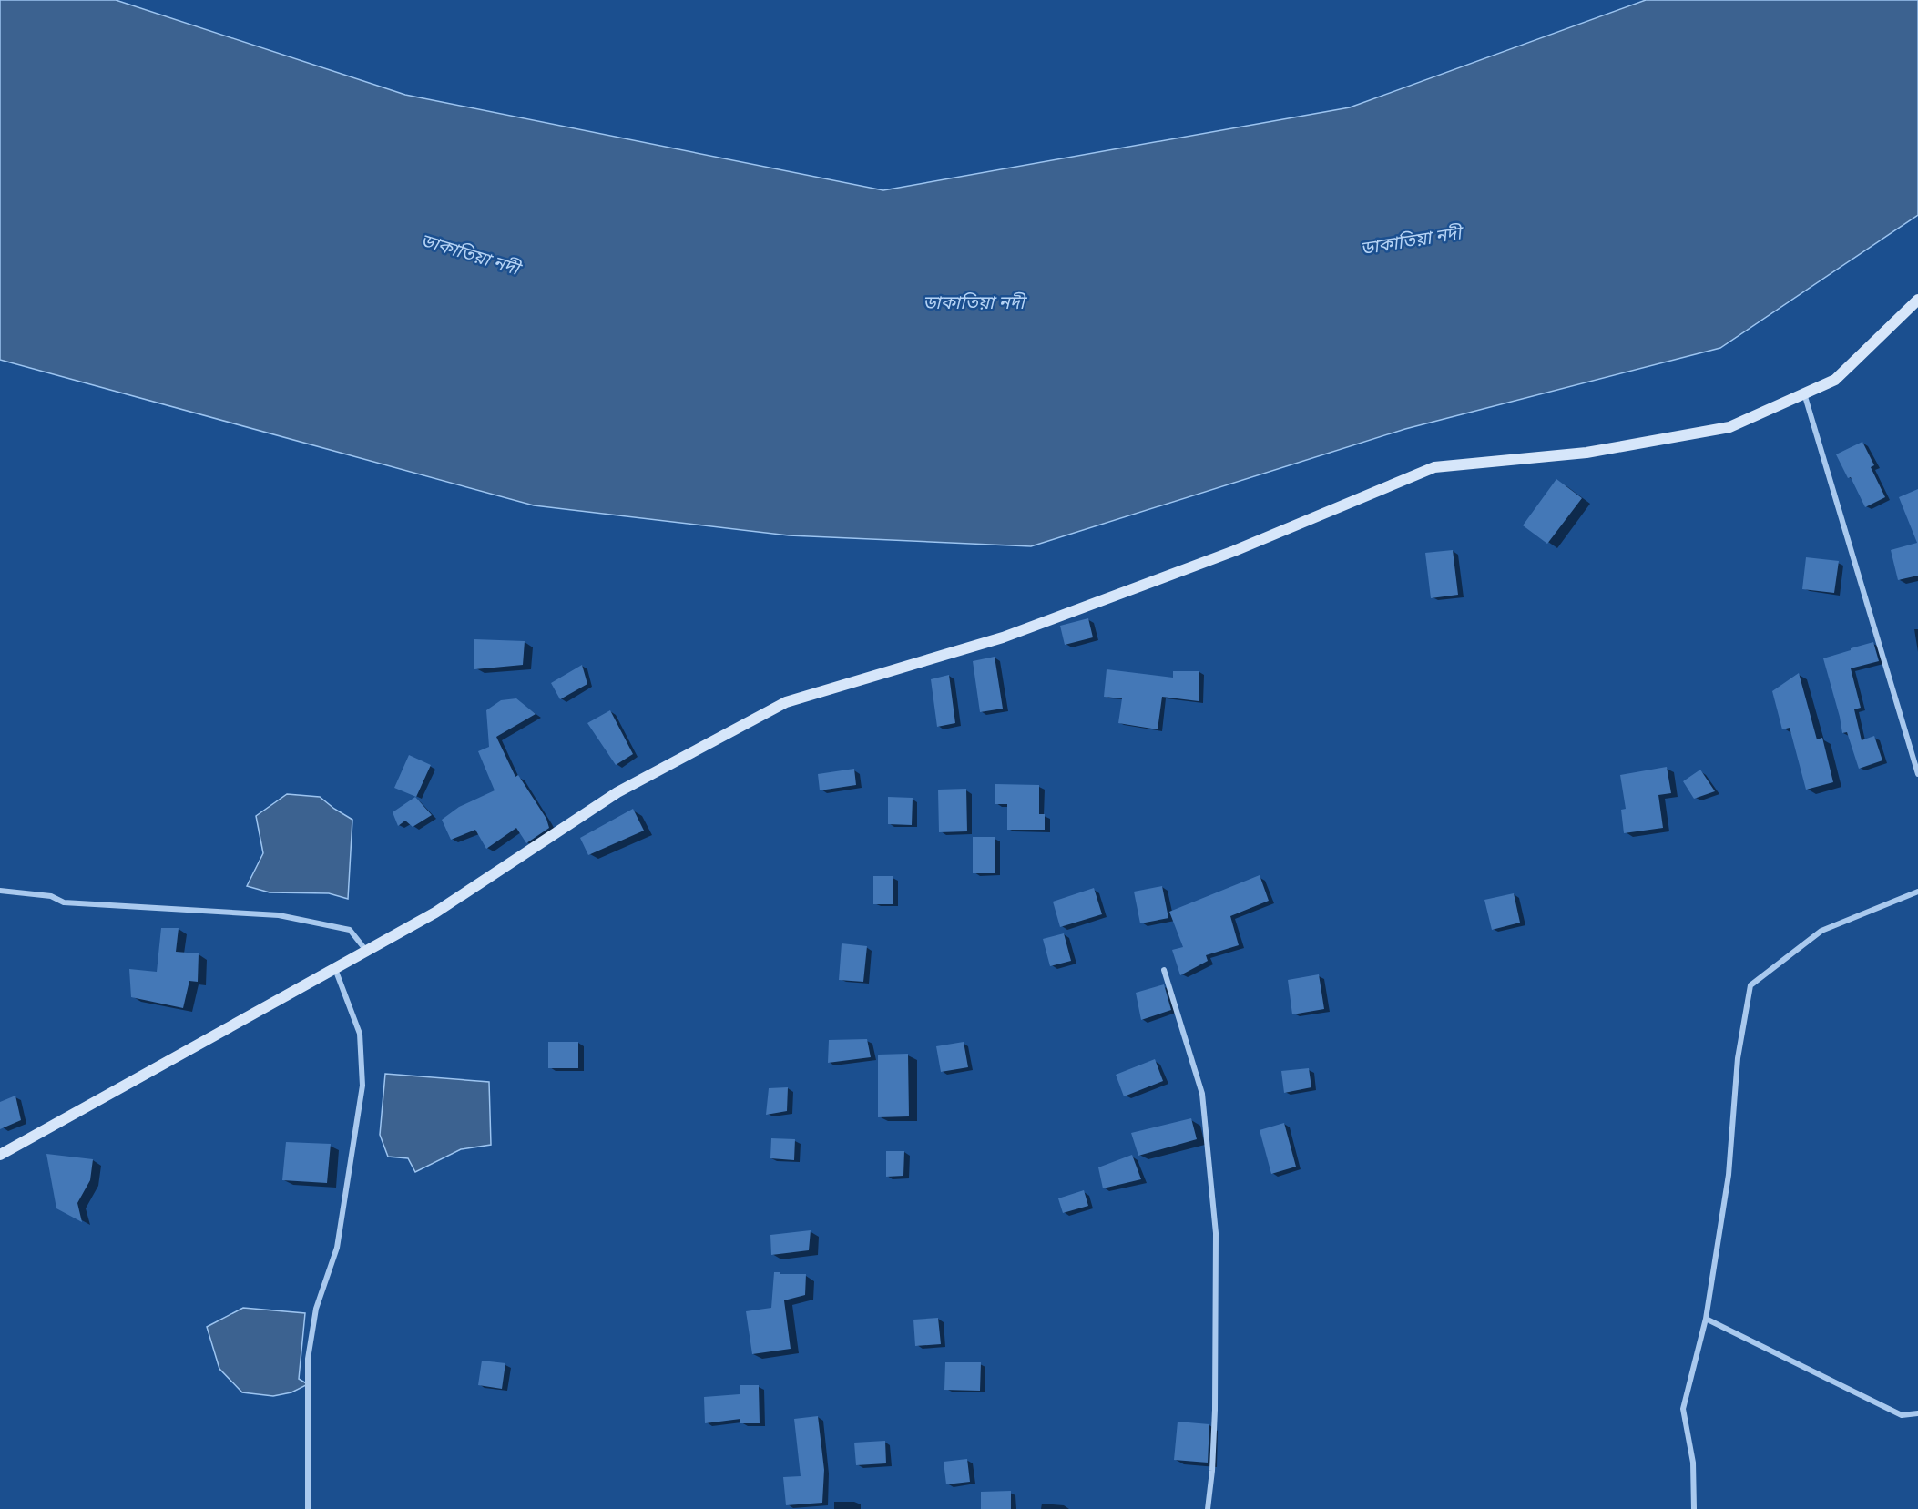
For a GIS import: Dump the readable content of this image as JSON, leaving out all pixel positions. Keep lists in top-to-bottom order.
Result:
{
  "water": ["ডাকাতিয়া নদী"]
}
